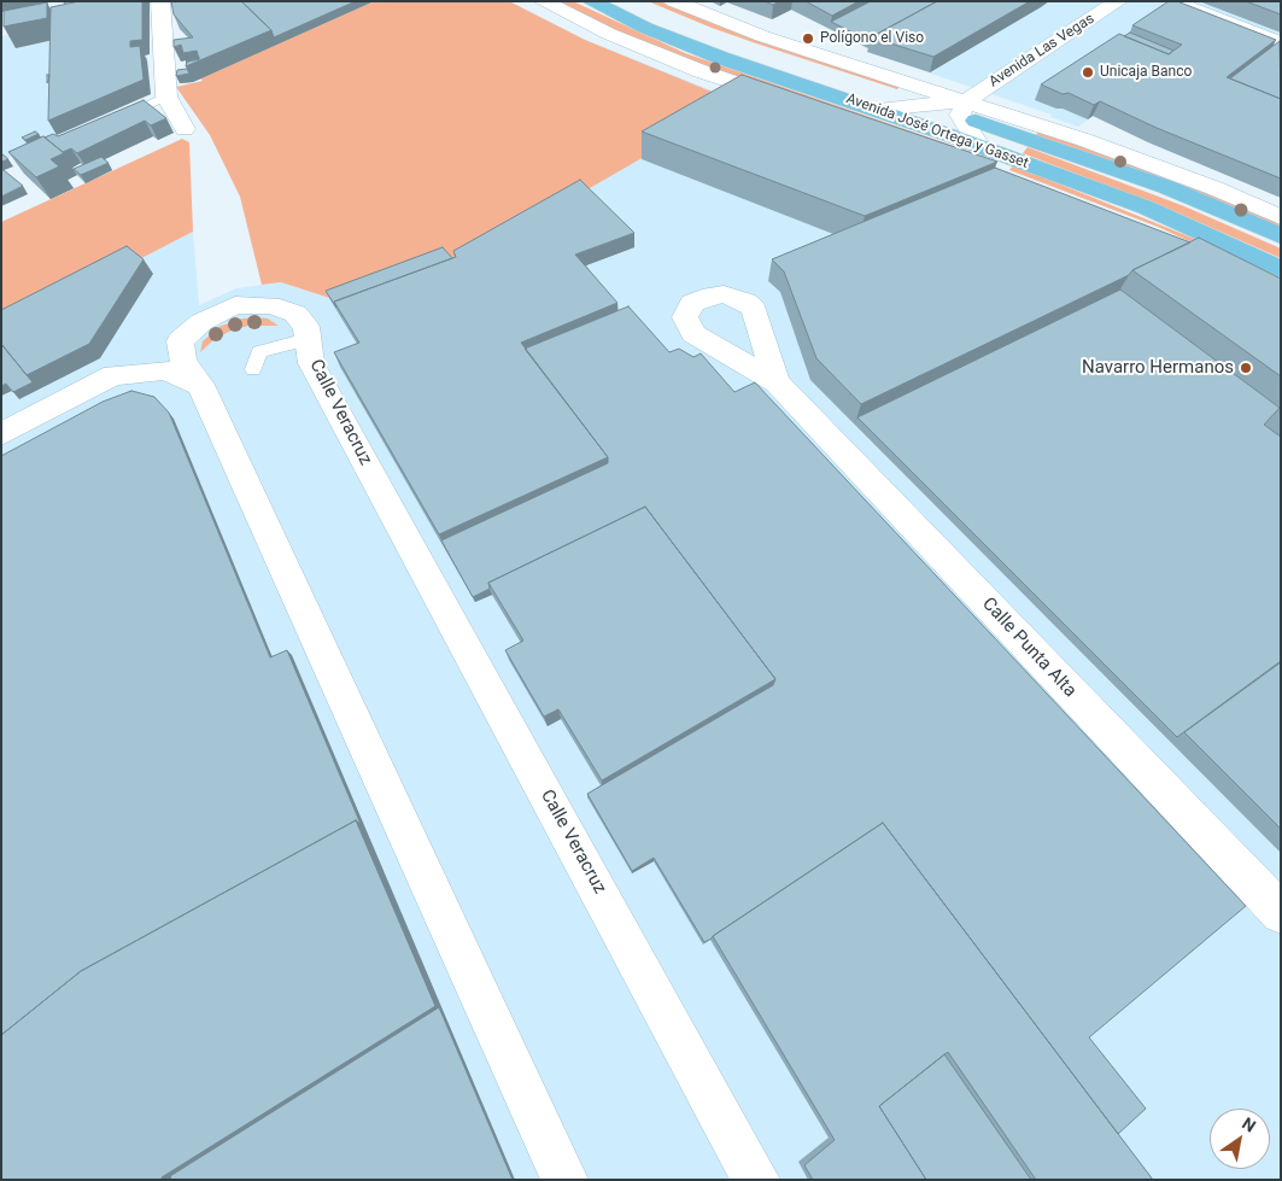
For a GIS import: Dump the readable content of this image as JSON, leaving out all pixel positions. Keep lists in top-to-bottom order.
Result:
{
  "streets": {
    "main road": ["Avenida José Ortega y Gasset"],
    "street": ["Avenida Las Vegas", "Calle Veracruz", "Calle Punta Alta"]
  },
  "crossings": [
    ["Avenida Las Vegas", "Avenida José Ortega y Gasset"]
  ],
  "places": ["Polígono el Viso", "Unicaja Banco", "Navarro Hermanos"],
  "north": "top right"
}
